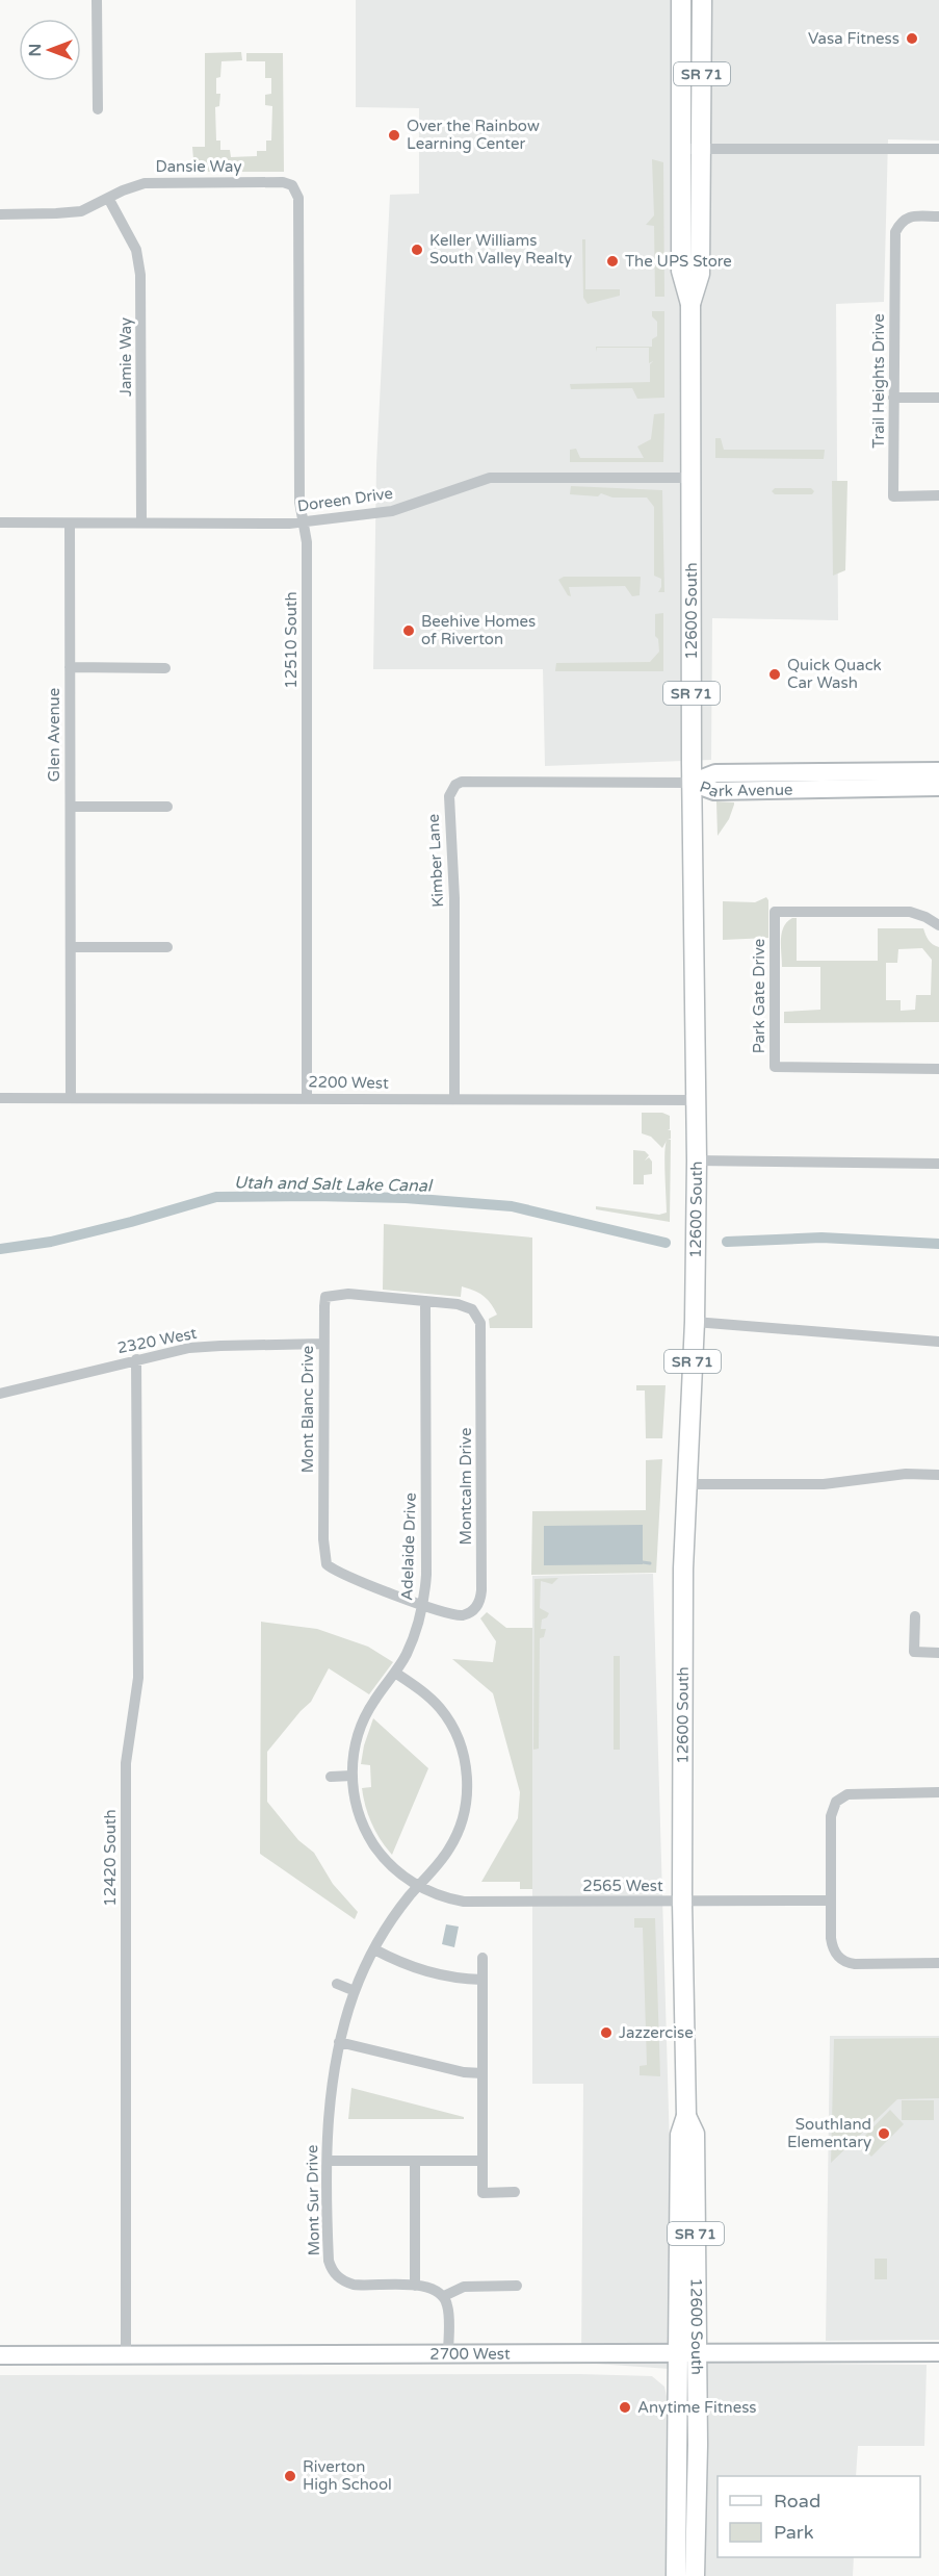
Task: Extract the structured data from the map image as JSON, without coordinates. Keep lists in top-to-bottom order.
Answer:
{
  "streets": {
    "main road": [
      "SR 71",
      "12600 South",
      "Park Avenue",
      "2700 West"
    ],
    "street": [
      "Dansie Way",
      "Jamie Way",
      "Trail Heights Drive",
      "Doreen Drive",
      "12510 South",
      "Glen Avenue",
      "Kimber Lane",
      "Park Gate Drive",
      "2200 West",
      "2320 West",
      "Mont Blanc Drive",
      "Montcalm Drive",
      "Adelaide Drive",
      "12420 South",
      "2565 West",
      "Mont Sur Drive"
    ]
  },
  "crossings": [
    ["Dansie Way", "Jamie Way"],
    ["Dansie Way", "12510 South"],
    ["Jamie Way", "Doreen Drive"],
    ["Doreen Drive", "12600 South"],
    ["Doreen Drive", "12510 South"],
    ["Doreen Drive", "Glen Avenue"],
    ["12600 South", "Park Avenue"],
    ["12600 South", "Kimber Lane"],
    ["12600 South", "2200 West"],
    ["12600 South", "2565 West"],
    ["12600 South", "2700 West"],
    ["12510 South", "2200 West"],
    ["Glen Avenue", "2200 West"],
    ["Park Avenue", "Kimber Lane"],
    ["Kimber Lane", "2200 West"],
    ["2320 West", "Mont Blanc Drive"],
    ["2320 West", "12420 South"],
    ["Mont Blanc Drive", "Montcalm Drive"],
    ["Mont Blanc Drive", "Adelaide Drive"],
    ["Montcalm Drive", "Adelaide Drive"],
    ["Adelaide Drive", "2565 West"],
    ["Adelaide Drive", "Mont Sur Drive"],
    ["12420 South", "2700 West"],
    ["2565 West", "Mont Sur Drive"]
  ],
  "water": ["Utah and Salt Lake Canal"],
  "places": [
    "Vasa Fitness",
    "Over the Rainbow Learning Center",
    "Keller Williams South Valley Realty",
    "The UPS Store",
    "Beehive Homes of Riverton",
    "Quick Quack Car Wash",
    "Jazzercise",
    "Southland Elementary",
    "Anytime Fitness",
    "Riverton High School"
  ],
  "legend": ["Road", "Park"],
  "north": "left"
}
